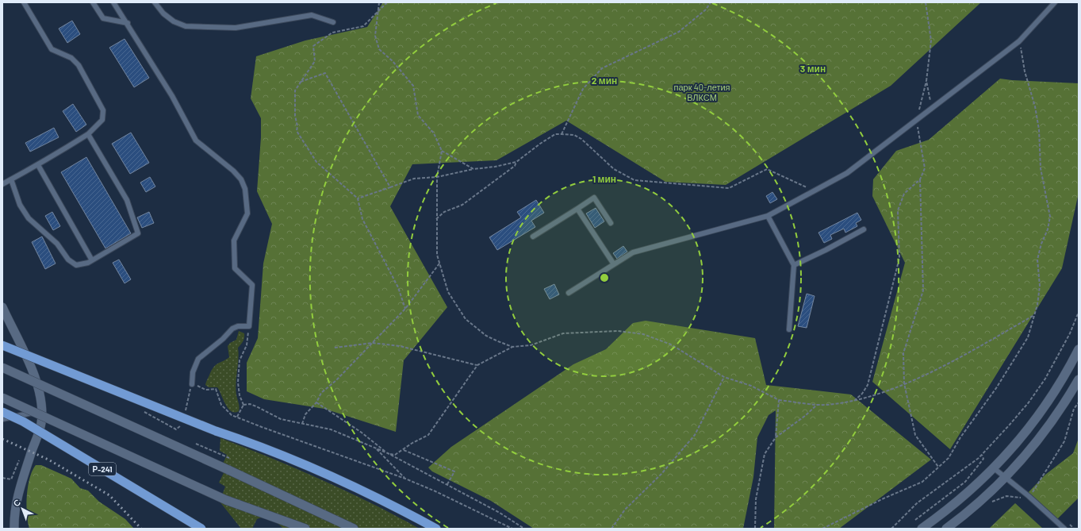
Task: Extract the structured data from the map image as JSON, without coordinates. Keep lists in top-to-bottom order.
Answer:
{
  "streets": {
    "highway": ["Р-241"]
  },
  "parks": ["парк 40-летия ВЛКСМ"],
  "north": "top left",
  "rings": ["3 мин", "2 мин", "1 мин"]
}
